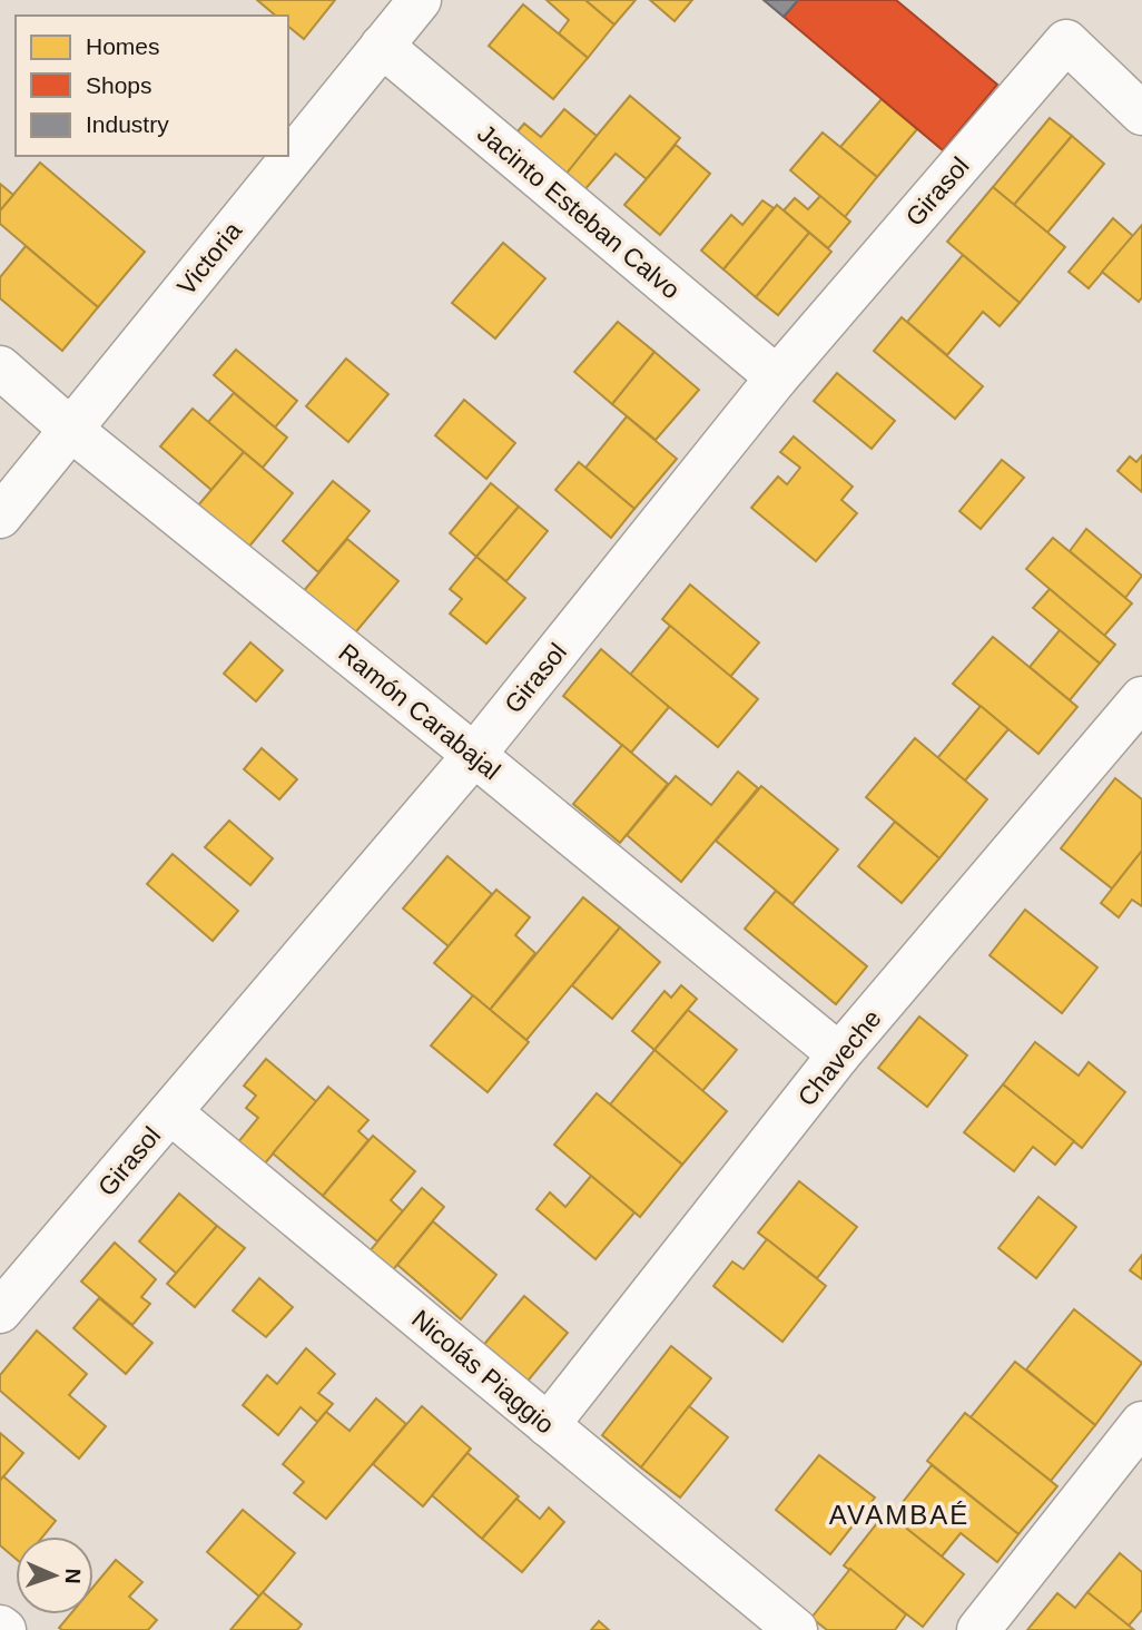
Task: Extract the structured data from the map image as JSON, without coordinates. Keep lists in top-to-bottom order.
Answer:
{
  "streets": {
    "street": [
      "Girasol",
      "Jacinto Esteban Calvo",
      "Victoria",
      "Ramón Carabajal",
      "Chaveche",
      "Nicolás Piaggio"
    ]
  },
  "crossings": [
    ["Girasol", "Jacinto Esteban Calvo"],
    ["Girasol", "Ramón Carabajal"],
    ["Girasol", "Nicolás Piaggio"],
    ["Jacinto Esteban Calvo", "Victoria"],
    ["Victoria", "Ramón Carabajal"],
    ["Ramón Carabajal", "Chaveche"],
    ["Chaveche", "Nicolás Piaggio"]
  ],
  "districts": ["AVAMBAÉ"],
  "legend": ["Homes", "Shops", "Industry"],
  "north": "right"
}
